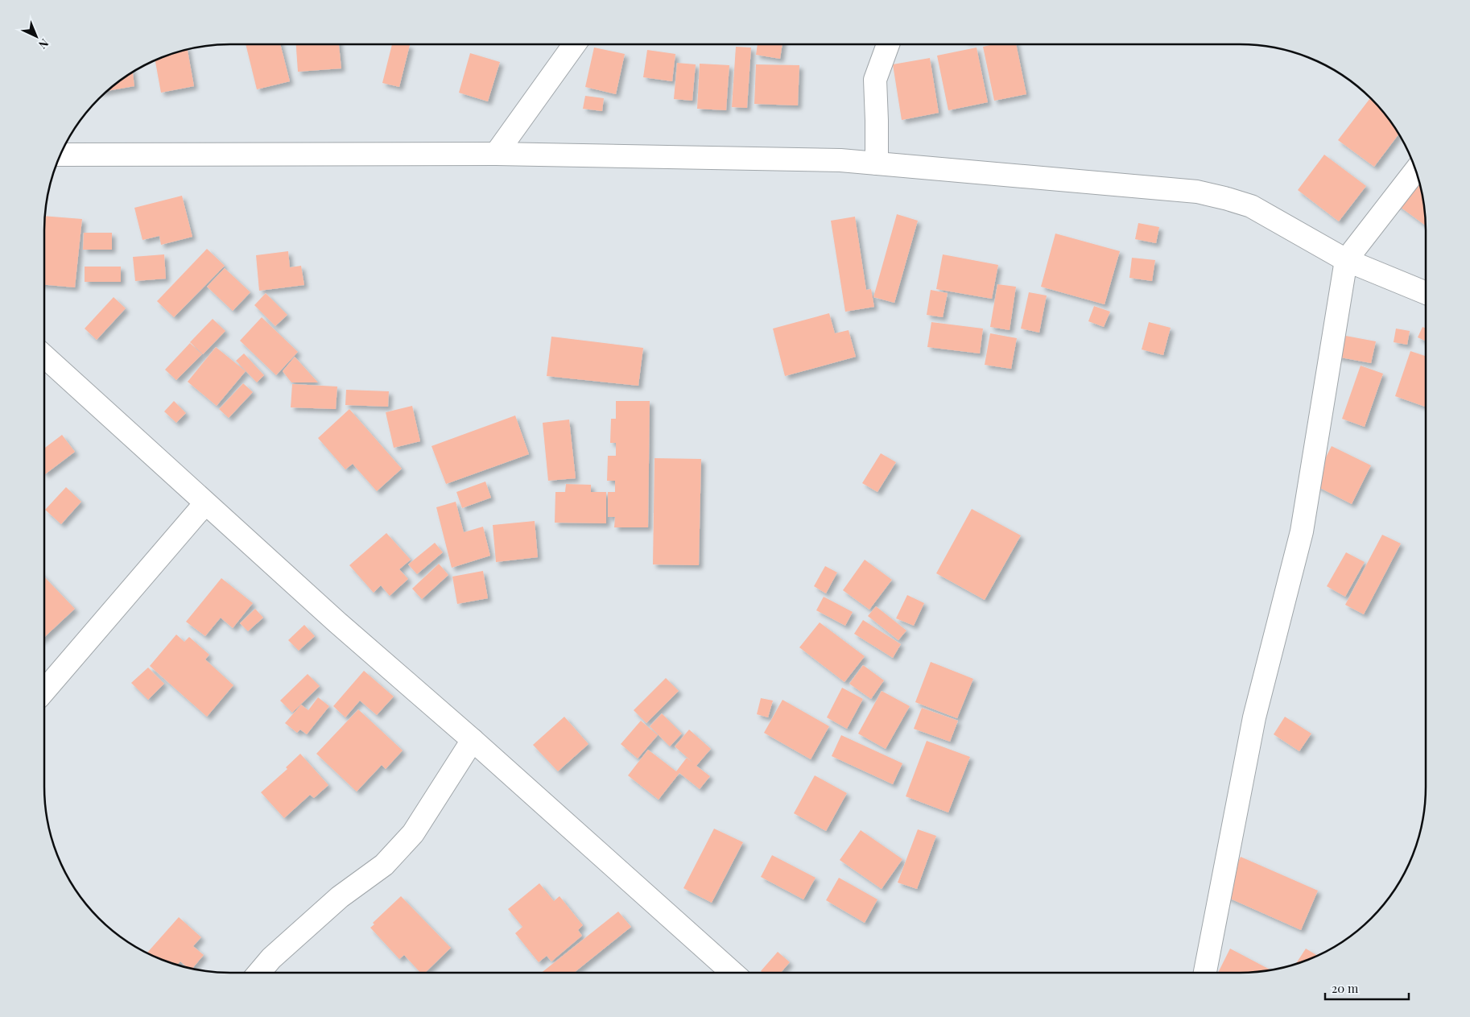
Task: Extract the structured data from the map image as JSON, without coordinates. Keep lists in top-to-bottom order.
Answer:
{
  "scale_bar": "20 m",
  "north": "bottom right"
}
